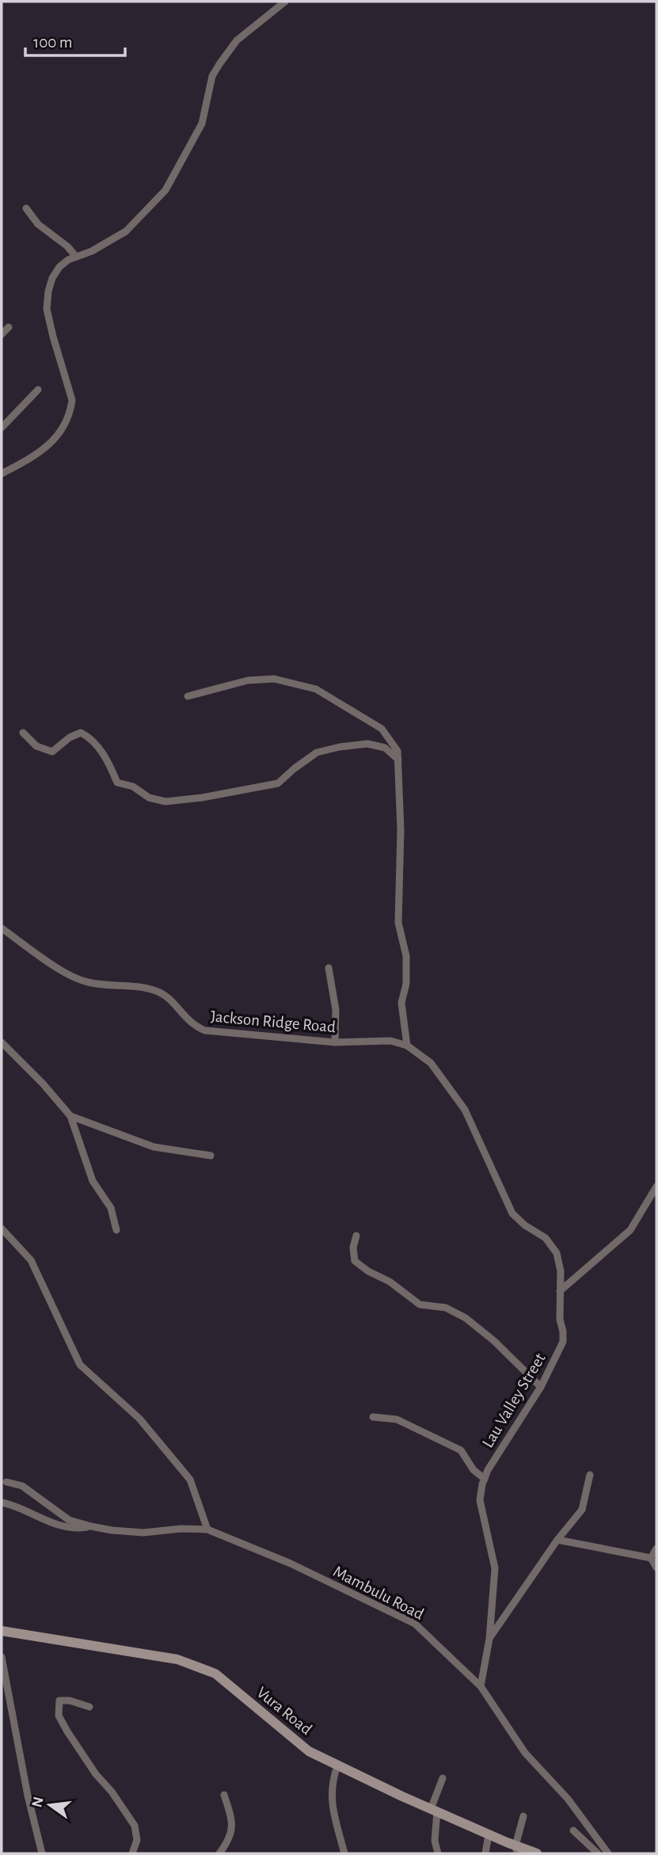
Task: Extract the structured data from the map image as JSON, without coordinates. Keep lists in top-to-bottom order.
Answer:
{
  "streets": {
    "street": [
      "Jackson Ridge Road",
      "Lau Valley Street",
      "Mambulu Road",
      "Vura Road"
    ]
  },
  "crossings": [
    ["Jackson Ridge Road", "Lau Valley Street"],
    ["Lau Valley Street", "Mambulu Road"]
  ],
  "scale_bar": "100 m",
  "north": "left"
}
